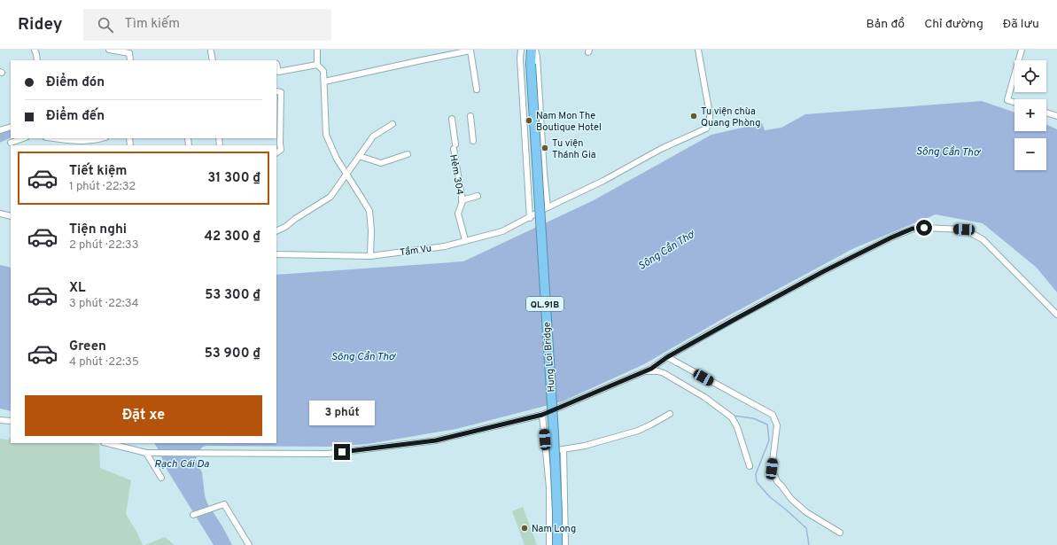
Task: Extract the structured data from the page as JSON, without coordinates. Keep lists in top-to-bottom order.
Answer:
{
  "streets": {
    "highway": ["QL.91B", "Hung Loi Bridge"],
    "street": ["Hẻm 304", "Tầm Vu"]
  },
  "crossings": [
    ["Hẻm 304", "Tầm Vu"]
  ],
  "water": ["Sông Cần Thơ", "Rạch Cái Da"],
  "places": [
    "Tu viện chùa Quang Phòng",
    "Nam Mon The Boutique Hotel",
    "Tu viện Thánh Gia",
    "Nam Long"
  ],
  "page": {
    "header": "Ridey",
    "search": "Tìm kiếm",
    "nav": ["Bản đồ", "Chỉ đường", "Đã lưu"],
    "map_buttons": ["+", "−"],
    "banner": ["Điểm đón", "Điểm đến"],
    "list": [
      {
        "name": "Tiết kiệm",
        "note": "1 phút · 22:32",
        "value": "31 300 ₫"
      },
      {
        "name": "Tiện nghi",
        "note": "2 phút · 22:33",
        "value": "42 300 ₫"
      },
      {
        "name": "XL",
        "note": "3 phút · 22:34",
        "value": "53 300 ₫"
      },
      {
        "name": "Green",
        "note": "4 phút · 22:35",
        "value": "53 900 ₫"
      }
    ],
    "buttons": "Đặt xe",
    "bubble": "3 phút"
  }
}
